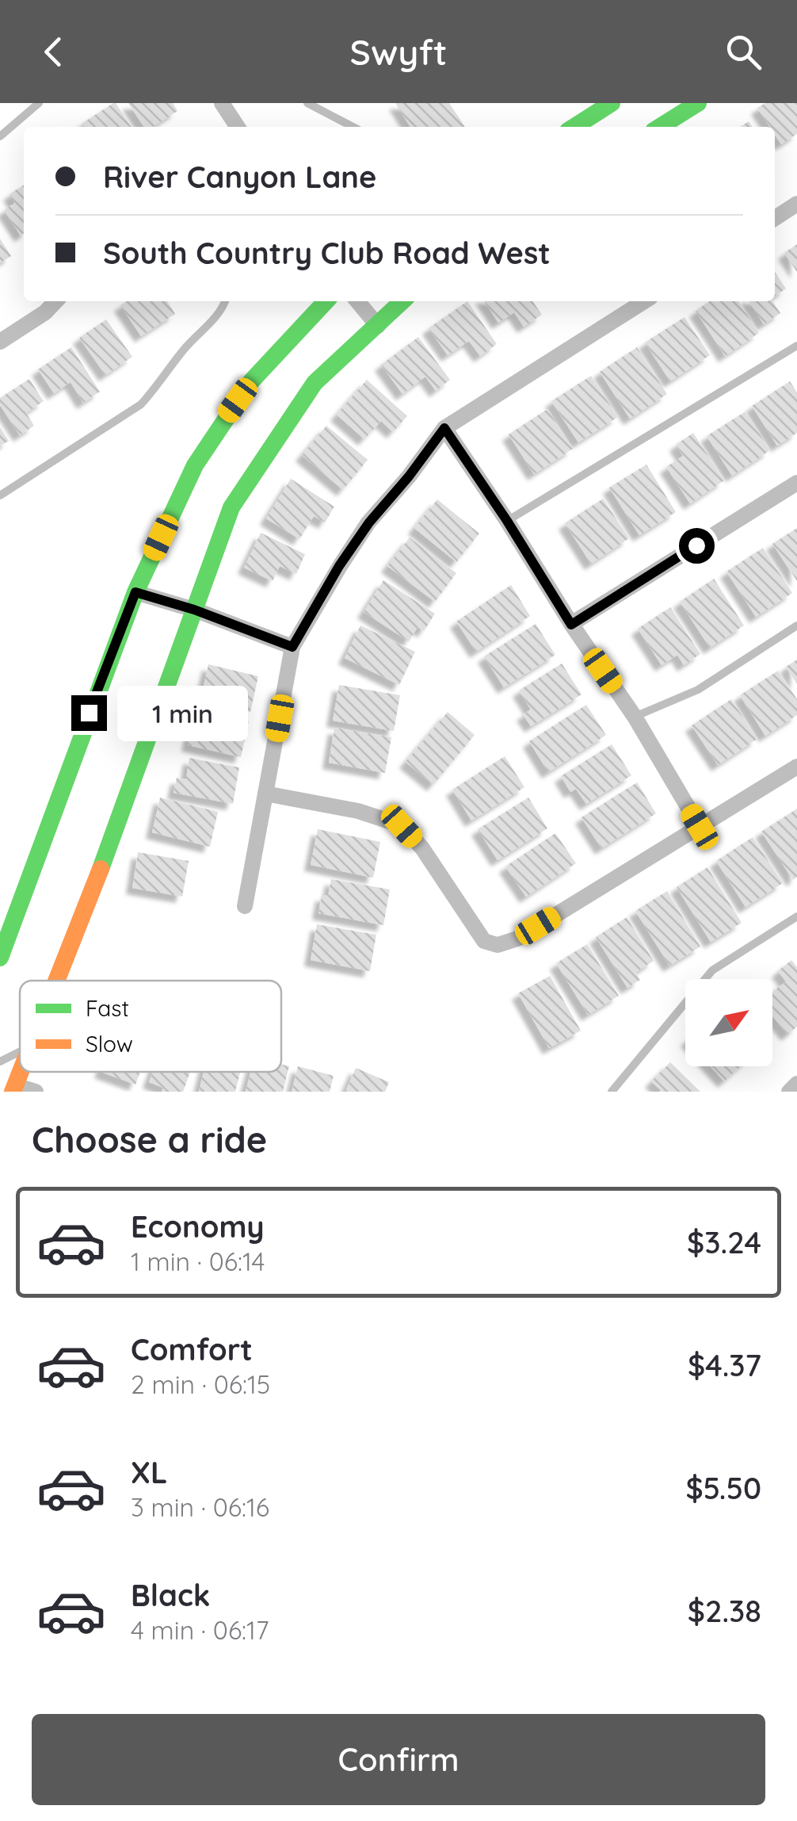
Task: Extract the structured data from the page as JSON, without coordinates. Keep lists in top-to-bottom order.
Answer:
{
  "legend": ["Fast", "Slow"],
  "north": "top right",
  "page": {
    "header": "Swyft",
    "banner": ["River Canyon Lane", "South Country Club Road West"],
    "bubble": "1 min",
    "heading": "Choose a ride",
    "list": [
      {
        "name": "Economy",
        "note": "1 min · 06:14",
        "value": "$3.24"
      },
      {
        "name": "Comfort",
        "note": "2 min · 06:15",
        "value": "$4.37"
      },
      {
        "name": "XL",
        "note": "3 min · 06:16",
        "value": "$5.50"
      },
      {
        "name": "Black",
        "note": "4 min · 06:17",
        "value": "$2.38"
      }
    ],
    "buttons": "Confirm"
  }
}
